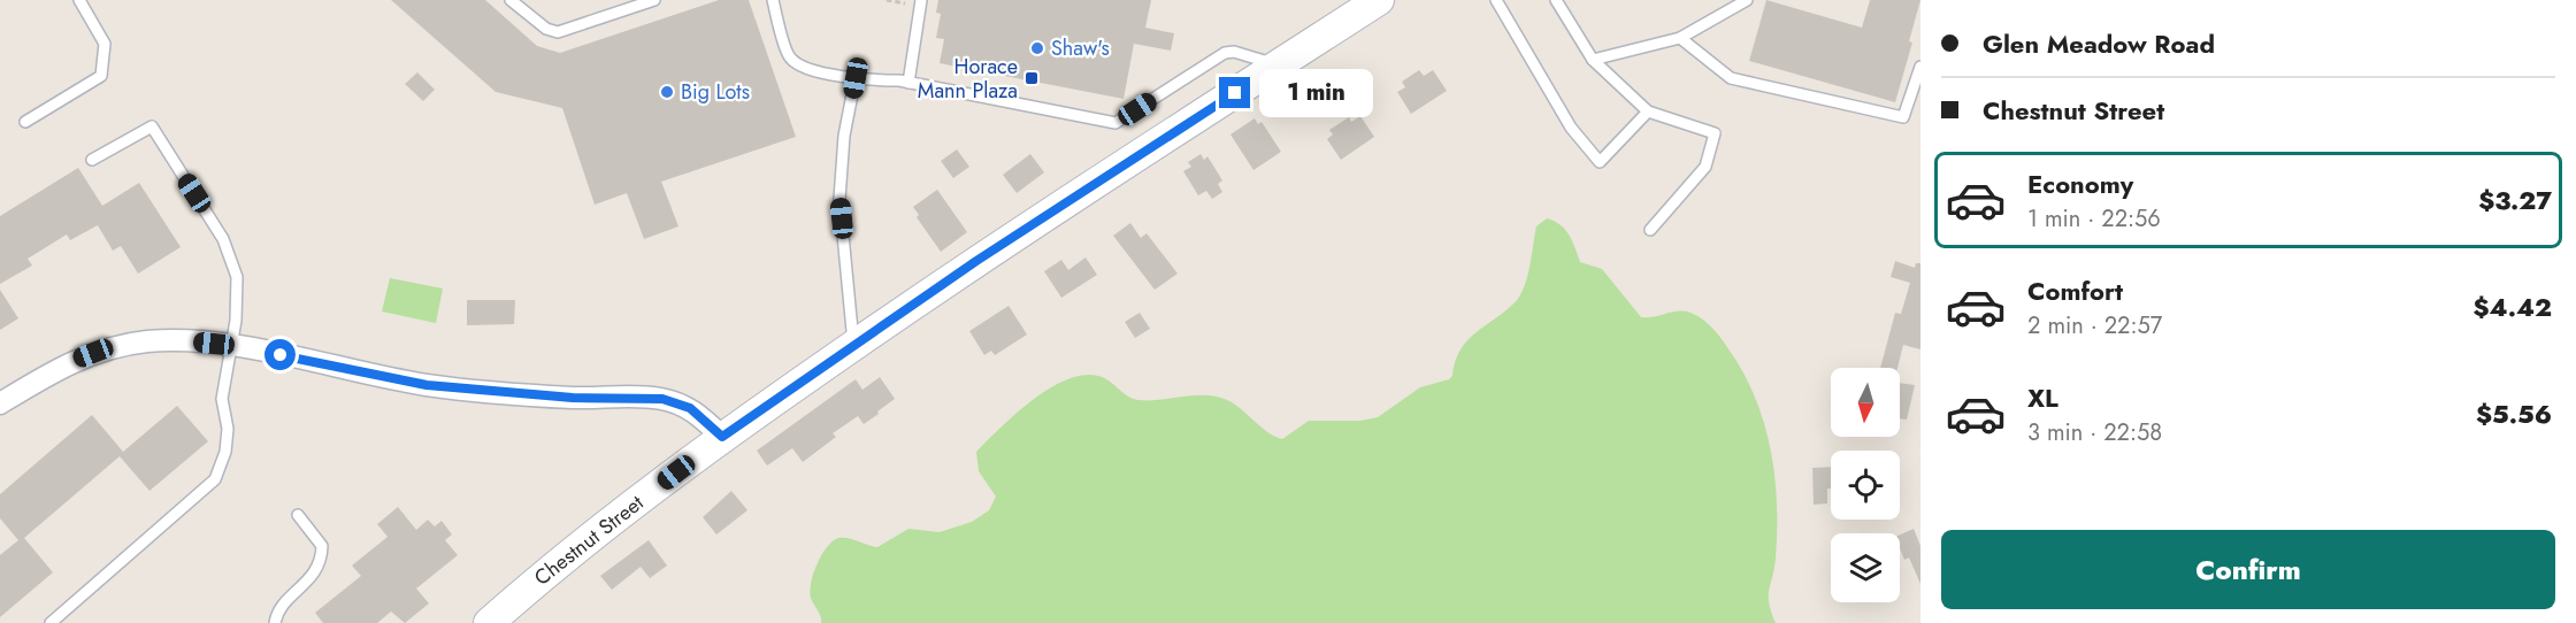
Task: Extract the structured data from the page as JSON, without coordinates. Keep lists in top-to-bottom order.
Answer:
{
  "streets": {
    "main road": ["Chestnut Street"]
  },
  "places": {
    "other": ["Shaw's", "Big Lots"],
    "transit": ["Horace Mann Plaza"]
  },
  "north": "bottom",
  "page": {
    "banner": ["Glen Meadow Road", "Chestnut Street"],
    "bubble": "1 min",
    "list": [
      {
        "name": "Economy",
        "note": "1 min · 22:56",
        "value": "$3.27"
      },
      {
        "name": "Comfort",
        "note": "2 min · 22:57",
        "value": "$4.42"
      },
      {
        "name": "XL",
        "note": "3 min · 22:58",
        "value": "$5.56"
      }
    ],
    "buttons": "Confirm"
  }
}
